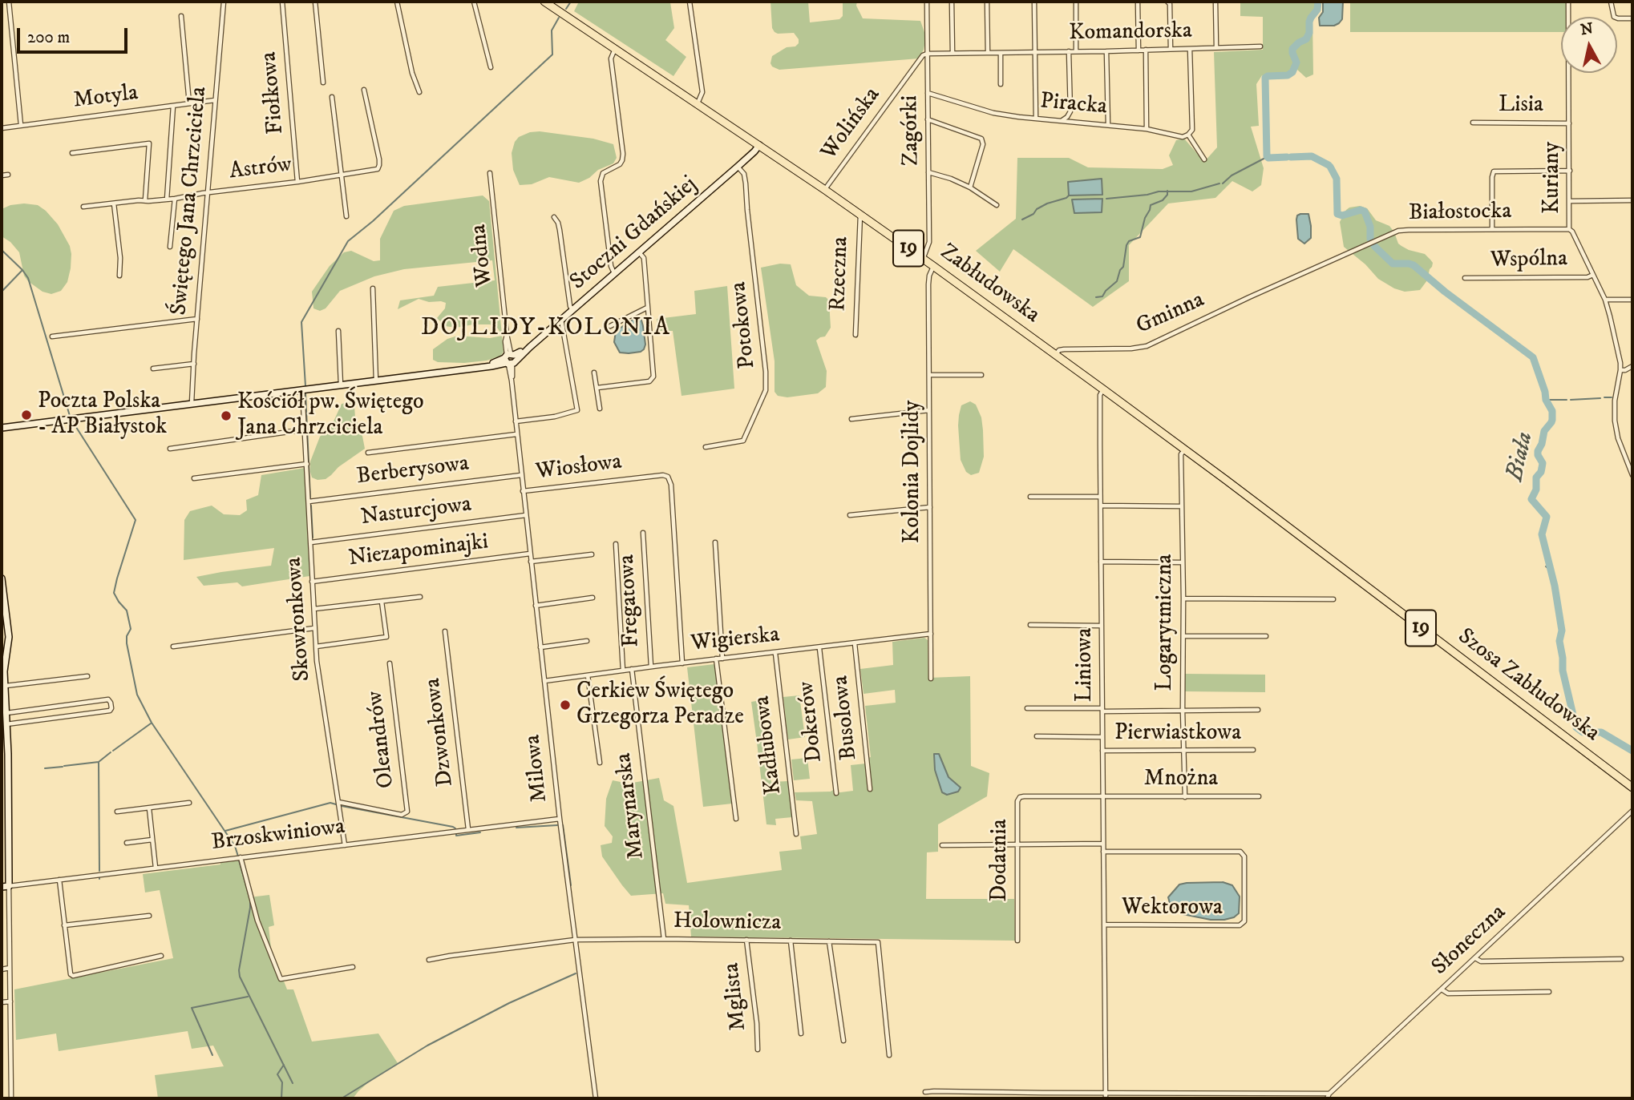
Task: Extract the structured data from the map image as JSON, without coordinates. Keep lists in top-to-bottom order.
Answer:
{
  "streets": {
    "highway": ["19", "Zabłudowska", "Szosa Zabłudowska"],
    "street": [
      "Komandorska",
      "Fiołkowa",
      "Motyla",
      "Piracka",
      "Lisia",
      "Wolińska",
      "Zagórki",
      "Astrów",
      "Kuriany",
      "Świętego Jana Chrzciciela",
      "Białostocka",
      "Stoczni Gdańskiej",
      "Wodna",
      "Wspólna",
      "Rzeczna",
      "Gminna",
      "Potokowa",
      "Wiosłowa",
      "Berberysowa",
      "Kolonia Dojlidy",
      "Nasturcjowa",
      "Niezapominajki",
      "Fregatowa",
      "Skowronkowa",
      "Logarytmiczna",
      "Wigierska",
      "Liniowa",
      "Busolowa",
      "Dokerów",
      "Dzwonkowa",
      "Pierwiastkowa",
      "Oleandrów",
      "Kadłubowa",
      "Milowa",
      "Mnożna",
      "Marynarska",
      "Brzoskwiniowa",
      "Dodatnia",
      "Wektorowa",
      "Holownicza",
      "Słoneczna",
      "Mglista"
    ]
  },
  "crossings": [
    ["Komandorska", "Wolińska"],
    ["Komandorska", "Zagórki"],
    ["Fiołkowa", "Astrów"],
    ["Motyla", "Świętego Jana Chrzciciela"],
    ["Piracka", "Zagórki"],
    ["Lisia", "Kuriany"],
    ["Wolińska", "Zagórki"],
    ["Wolińska", "Zabłudowska"],
    ["Zagórki", "Zabłudowska"],
    ["Astrów", "Świętego Jana Chrzciciela"],
    ["Kuriany", "Białostocka"],
    ["Kuriany", "Wspólna"],
    ["Świętego Jana Chrzciciela", "Stoczni Gdańskiej"],
    ["Białostocka", "Gminna"],
    ["Stoczni Gdańskiej", "Wodna"],
    ["Stoczni Gdańskiej", "Zabłudowska"],
    ["Stoczni Gdańskiej", "Potokowa"],
    ["Stoczni Gdańskiej", "Skowronkowa"],
    ["Stoczni Gdańskiej", "Milowa"],
    ["Wodna", "Milowa"],
    ["Rzeczna", "Zabłudowska"],
    ["Zabłudowska", "Gminna"],
    ["Zabłudowska", "Kolonia Dojlidy"],
    ["Zabłudowska", "Logarytmiczna"],
    ["Zabłudowska", "Liniowa"],
    ["Zabłudowska", "Szosa Zabłudowska"],
    ["Wiosłowa", "Wigierska"],
    ["Wiosłowa", "Milowa"],
    ["Berberysowa", "Skowronkowa"],
    ["Berberysowa", "Milowa"],
    ["Kolonia Dojlidy", "Wigierska"],
    ["Nasturcjowa", "Skowronkowa"],
    ["Nasturcjowa", "Milowa"],
    ["Niezapominajki", "Skowronkowa"],
    ["Niezapominajki", "Milowa"],
    ["Fregatowa", "Wigierska"],
    ["Skowronkowa", "Oleandrów"],
    ["Skowronkowa", "Brzoskwiniowa"],
    ["Logarytmiczna", "Pierwiastkowa"],
    ["Logarytmiczna", "Mnożna"],
    ["Wigierska", "Busolowa"],
    ["Wigierska", "Dokerów"],
    ["Wigierska", "Kadłubowa"],
    ["Wigierska", "Milowa"],
    ["Wigierska", "Marynarska"],
    ["Liniowa", "Pierwiastkowa"],
    ["Liniowa", "Mnożna"],
    ["Liniowa", "Dodatnia"],
    ["Liniowa", "Wektorowa"],
    ["Dzwonkowa", "Brzoskwiniowa"],
    ["Milowa", "Brzoskwiniowa"],
    ["Milowa", "Holownicza"],
    ["Mnożna", "Dodatnia"],
    ["Marynarska", "Holownicza"],
    ["Holownicza", "Mglista"]
  ],
  "districts": ["DOJLIDY-KOLONIA"],
  "water": ["Biała"],
  "places": ["Poczta Polska - AP Białystok", "Kościół pw. Świętego Jana Chrzciciela", "Cerkiew Świętego Grzegorza Peradze"],
  "scale_bar": "200 m",
  "north": "top"
}
